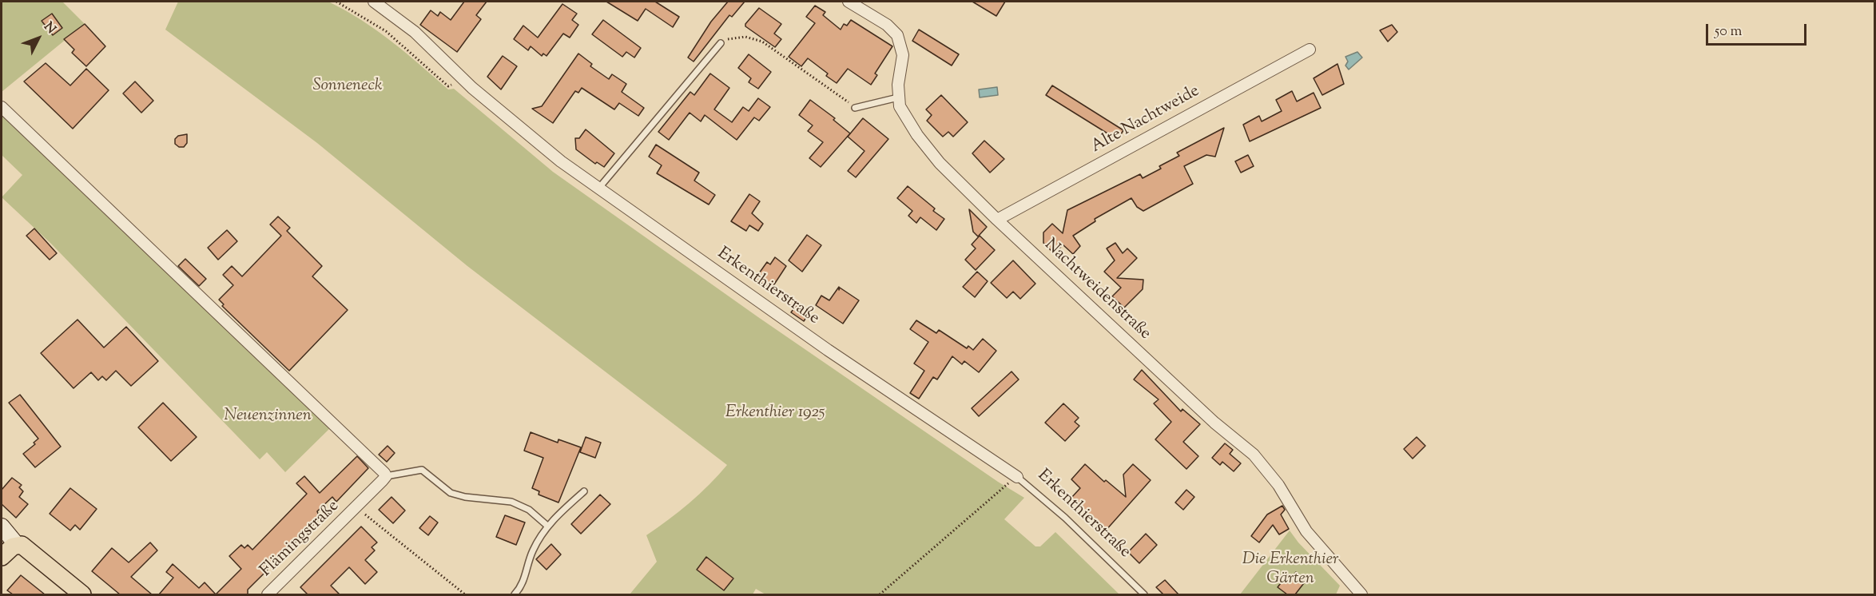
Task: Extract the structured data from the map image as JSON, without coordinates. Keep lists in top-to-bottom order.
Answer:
{
  "streets": {
    "street": [
      "Alte Nachtweide",
      "Erkenthierstraße",
      "Nachtweidenstraße",
      "Flämingstraße"
    ]
  },
  "crossings": [
    ["Alte Nachtweide", "Nachtweidenstraße"]
  ],
  "parks": [
    "Sonneneck",
    "Erkenthier 1925",
    "Neuenzinnen",
    "Die Erkenthier Gärten"
  ],
  "scale_bar": "50 m",
  "north": "top right"
}
